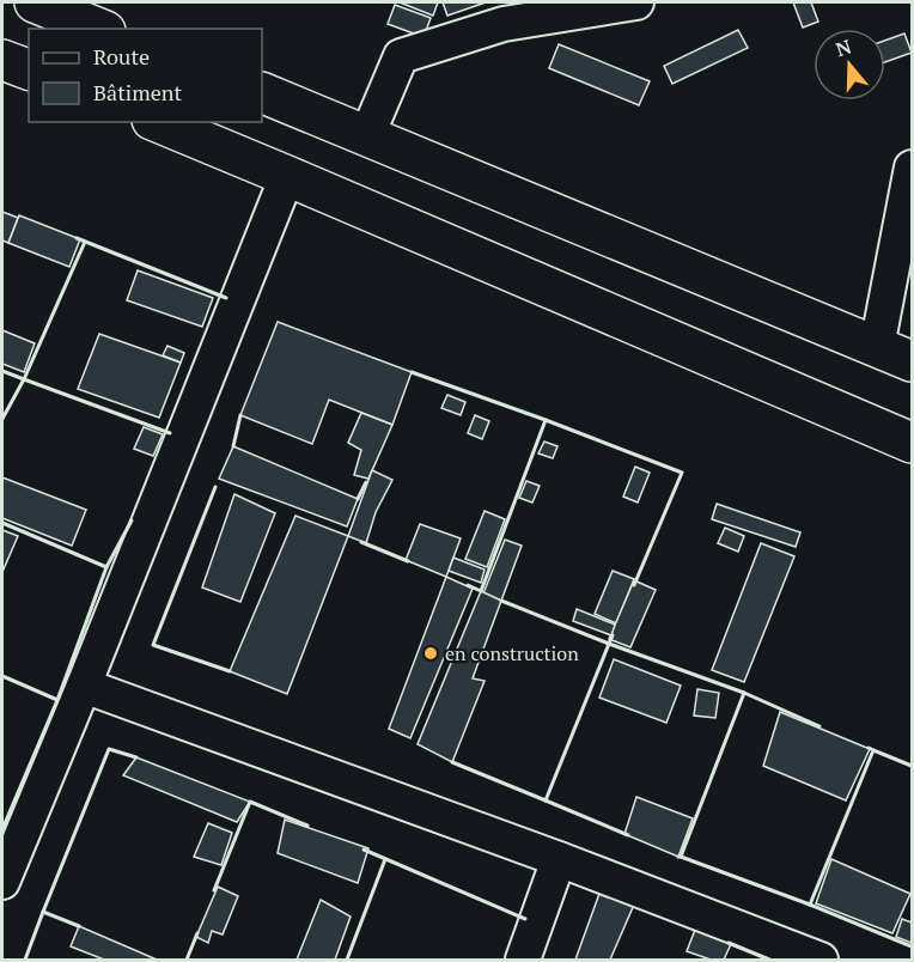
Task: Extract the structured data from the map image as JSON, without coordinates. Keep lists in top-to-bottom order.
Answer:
{
  "places": ["en construction"],
  "legend": ["Route", "Bâtiment"],
  "north": "top"
}
